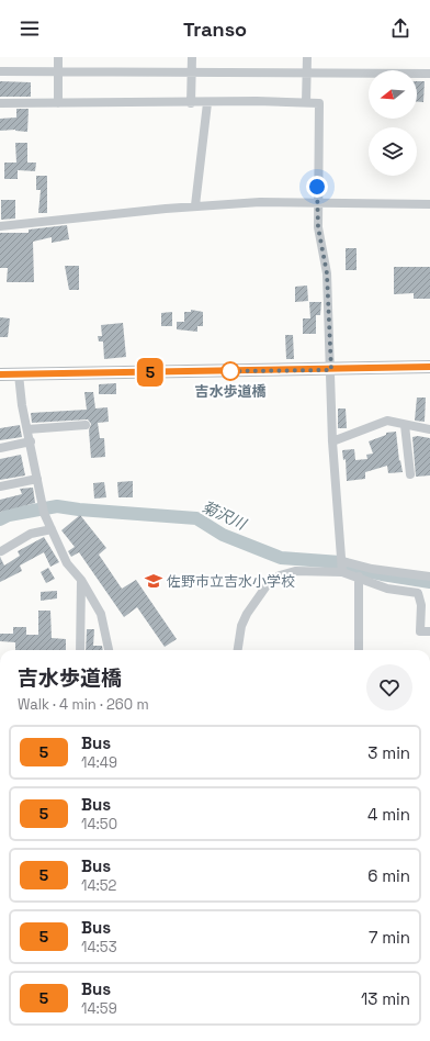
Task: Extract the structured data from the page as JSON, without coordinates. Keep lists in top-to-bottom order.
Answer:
{
  "water": ["菊沢川"],
  "places": {
    "other": ["吉水歩道橋"],
    "school or university": ["佐野市立吉水小学校"]
  },
  "lines": ["bus line 5"],
  "north": "left",
  "page": {
    "header": "Transo",
    "on_map": "5",
    "heading": ["吉水歩道橋", "Walk · 4 min · 260 m"],
    "list": [
      {
        "mark": "5",
        "name": "Bus",
        "note": "14:49",
        "value": "3 min"
      },
      {
        "mark": "5",
        "name": "Bus",
        "note": "14:50",
        "value": "4 min"
      },
      {
        "mark": "5",
        "name": "Bus",
        "note": "14:52",
        "value": "6 min"
      },
      {
        "mark": "5",
        "name": "Bus",
        "note": "14:53",
        "value": "7 min"
      },
      {
        "mark": "5",
        "name": "Bus",
        "note": "14:59",
        "value": "13 min"
      }
    ]
  }
}
